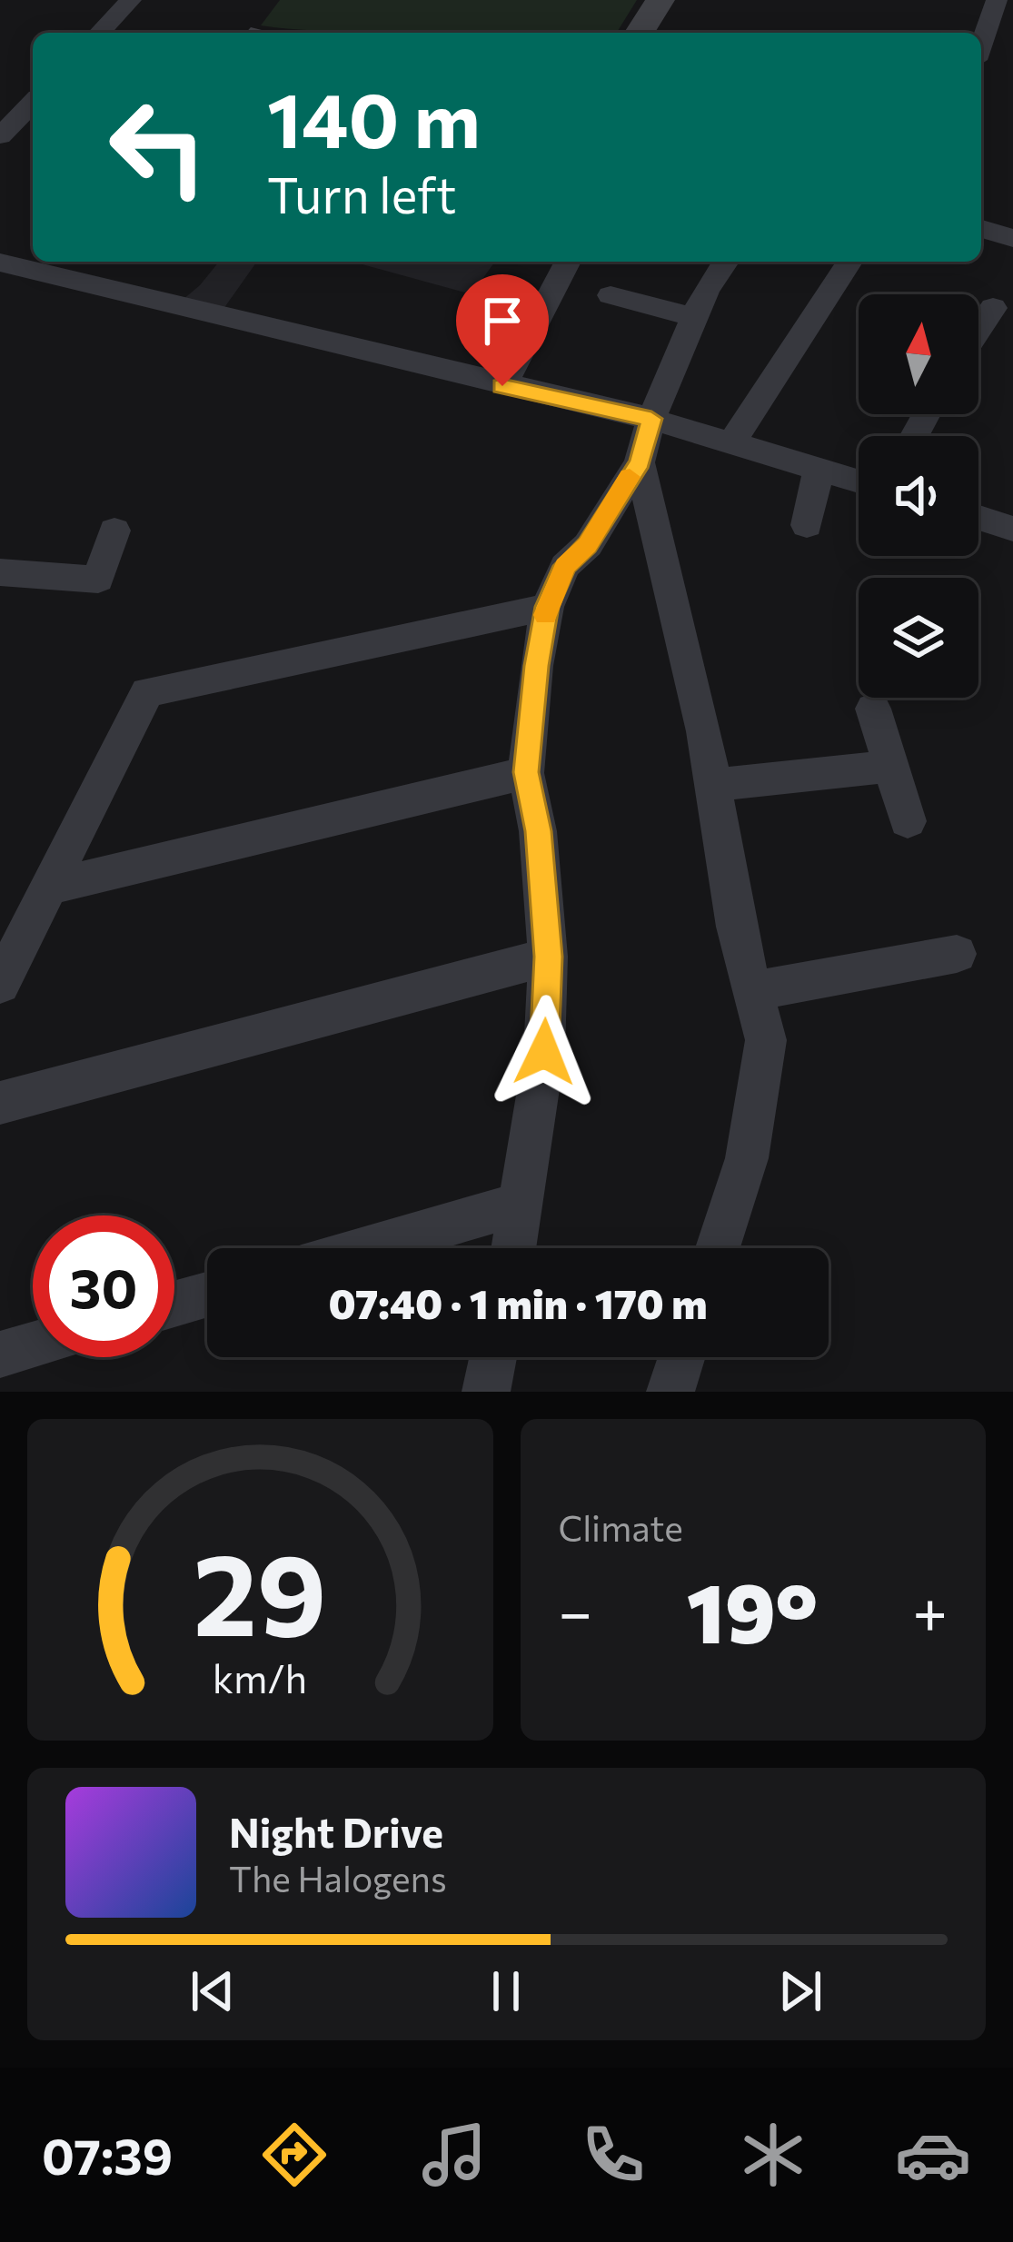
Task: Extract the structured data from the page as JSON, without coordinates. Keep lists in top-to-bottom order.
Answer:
{
  "north": "top",
  "page": {
    "turn": ["140 m", "Turn left"],
    "limit": "30",
    "trip": "07:40 · 1 min · 170 m",
    "tile": "Climate",
    "heat": ["−", "19°", "+"],
    "song": ["Night Drive", "The Halogens"],
    "tabs": "07:39",
    "gauge": ["29", "km/h"]
  }
}
